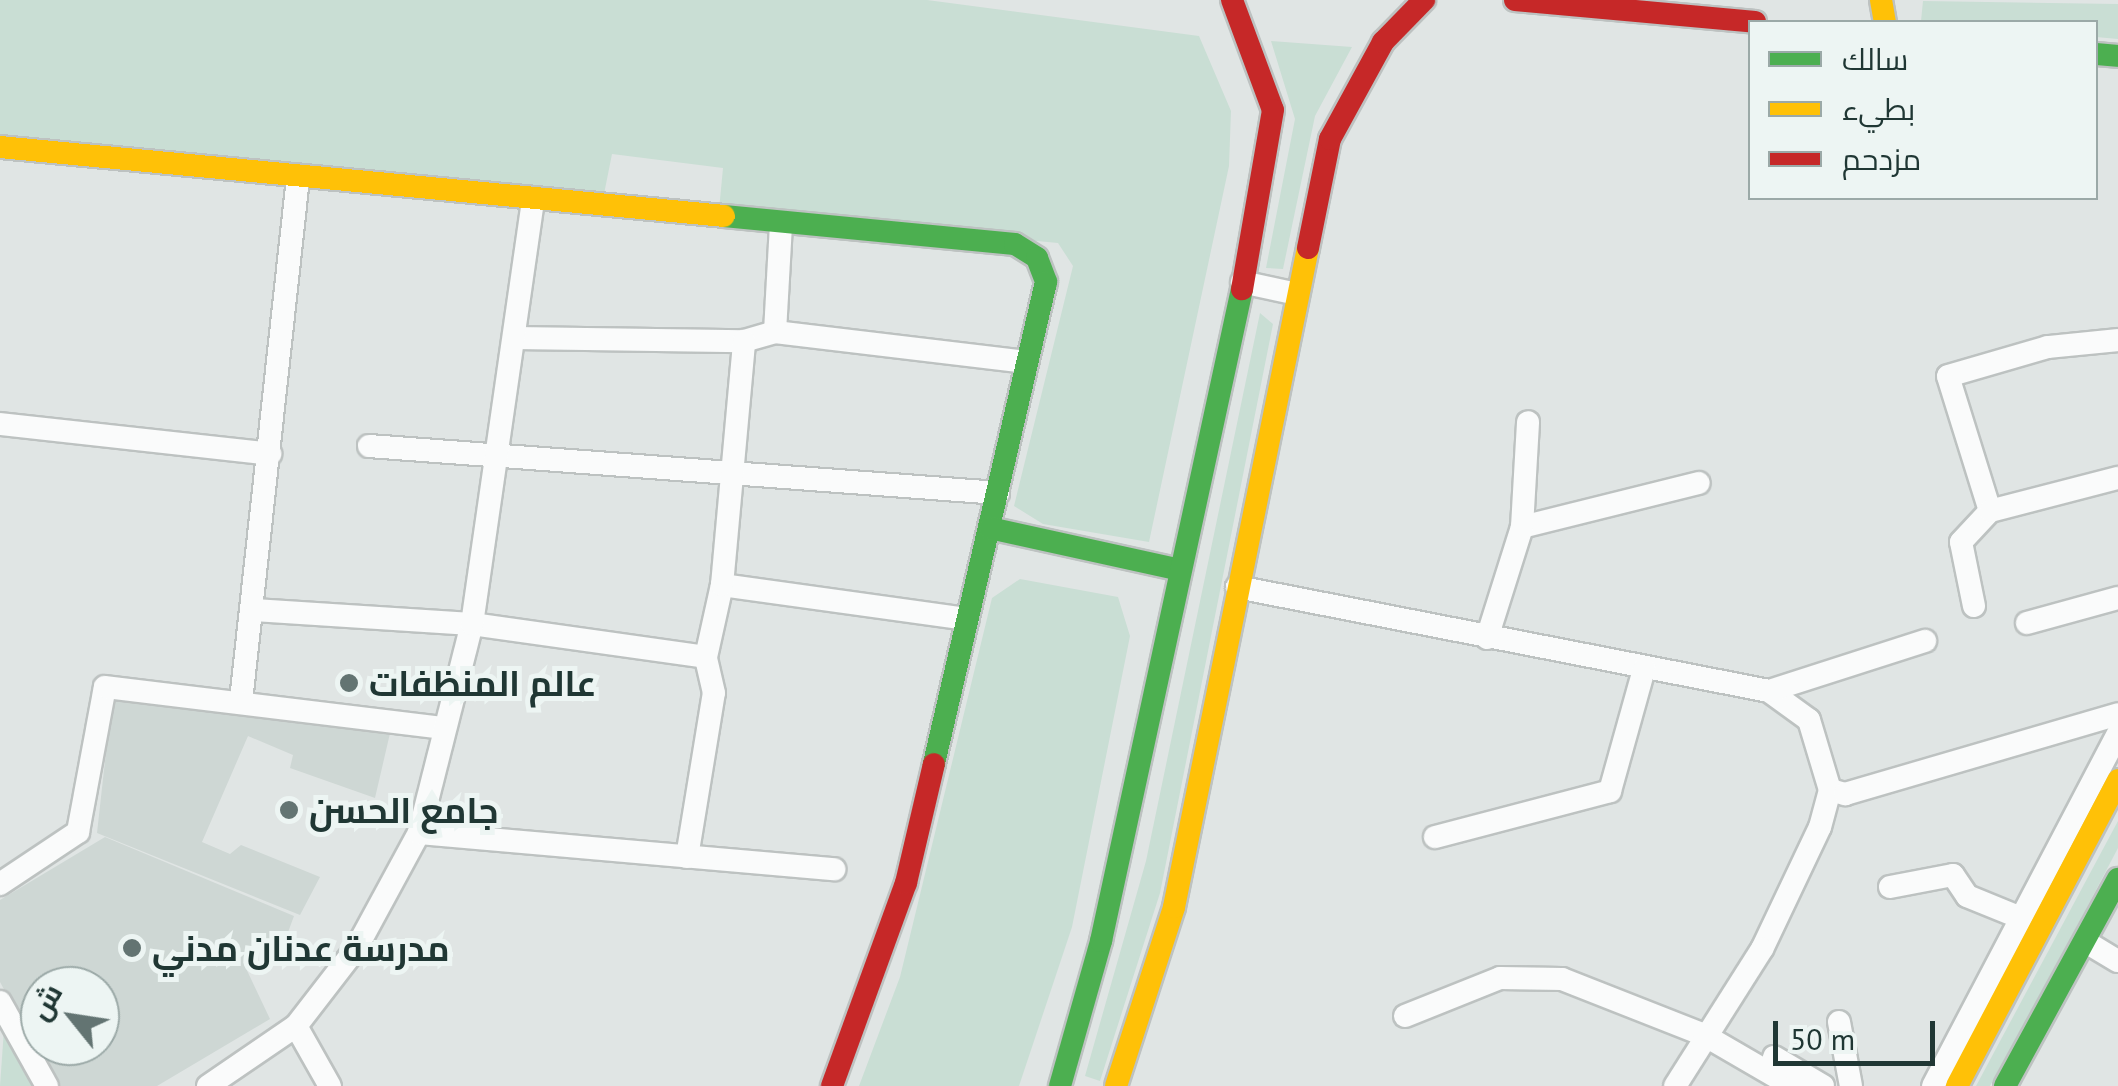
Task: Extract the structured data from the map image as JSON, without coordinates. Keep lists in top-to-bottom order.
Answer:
{
  "places": ["عالم المنظفات", "جامع الحسن", "مدرسة عدنان مدني"],
  "legend": ["سالك", "بطيء", "مزدحم"],
  "scale_bar": "50 m",
  "north": "top left"
}
